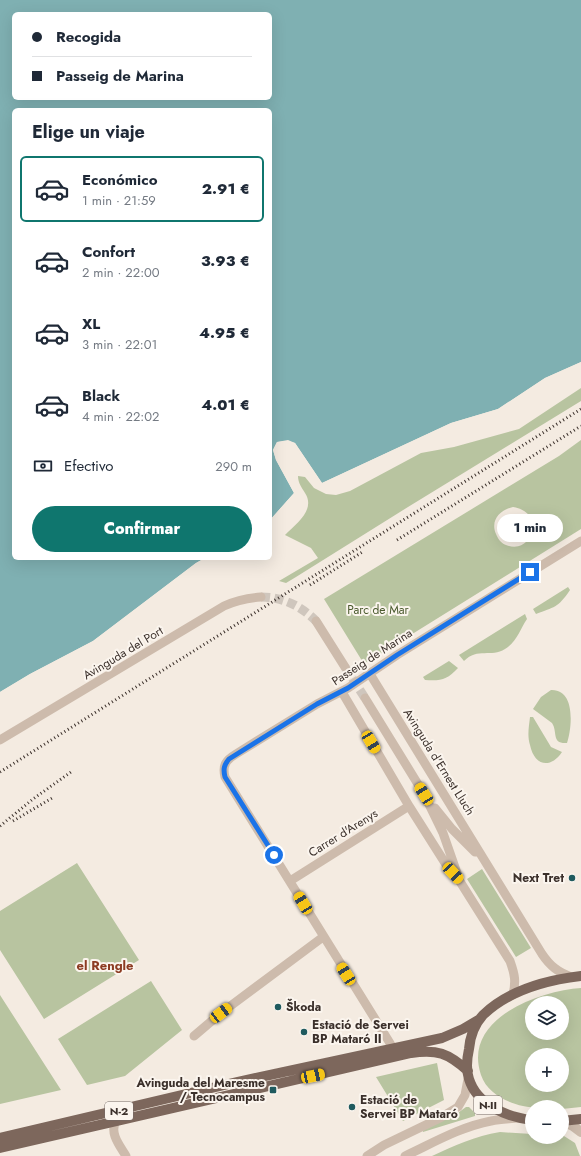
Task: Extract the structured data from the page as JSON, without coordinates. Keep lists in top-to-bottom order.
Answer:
{
  "streets": {
    "main road": ["N-II", "N-2"],
    "street": [
      "Avinguda del Port",
      "Passeig de Marina",
      "Avinguda d'Ernest Lluch",
      "Carrer d'Arenys"
    ]
  },
  "crossings": [
    ["Passeig de Marina", "Avinguda d'Ernest Lluch"],
    ["Passeig de Marina", "Carrer d'Arenys"],
    ["Avinguda d'Ernest Lluch", "Carrer d'Arenys"],
    ["N-II", "N-2"]
  ],
  "districts": ["el Rengle"],
  "parks": ["Parc de Mar"],
  "places": {
    "other": [
      "Next Tret",
      "Škoda",
      "Estació de Servei BP Mataró II",
      "Estació de Servei BP Mataró"
    ],
    "transit": ["Avinguda del Maresme / Tecnocampus"]
  },
  "page": {
    "banner": ["Recogida", "Passeig de Marina"],
    "heading": "Elige un viaje",
    "list": [
      {
        "name": "Económico",
        "note": "1 min · 21:59",
        "value": "2.91 €"
      },
      {
        "name": "Confort",
        "note": "2 min · 22:00",
        "value": "3.93 €"
      },
      {
        "name": "XL",
        "note": "3 min · 22:01",
        "value": "4.95 €"
      },
      {
        "name": "Black",
        "note": "4 min · 22:02",
        "value": "4.01 €"
      }
    ],
    "pay": ["Efectivo", "290 m"],
    "buttons": "Confirmar",
    "bubble": "1 min",
    "map_buttons": ["+", "−"]
  }
}
